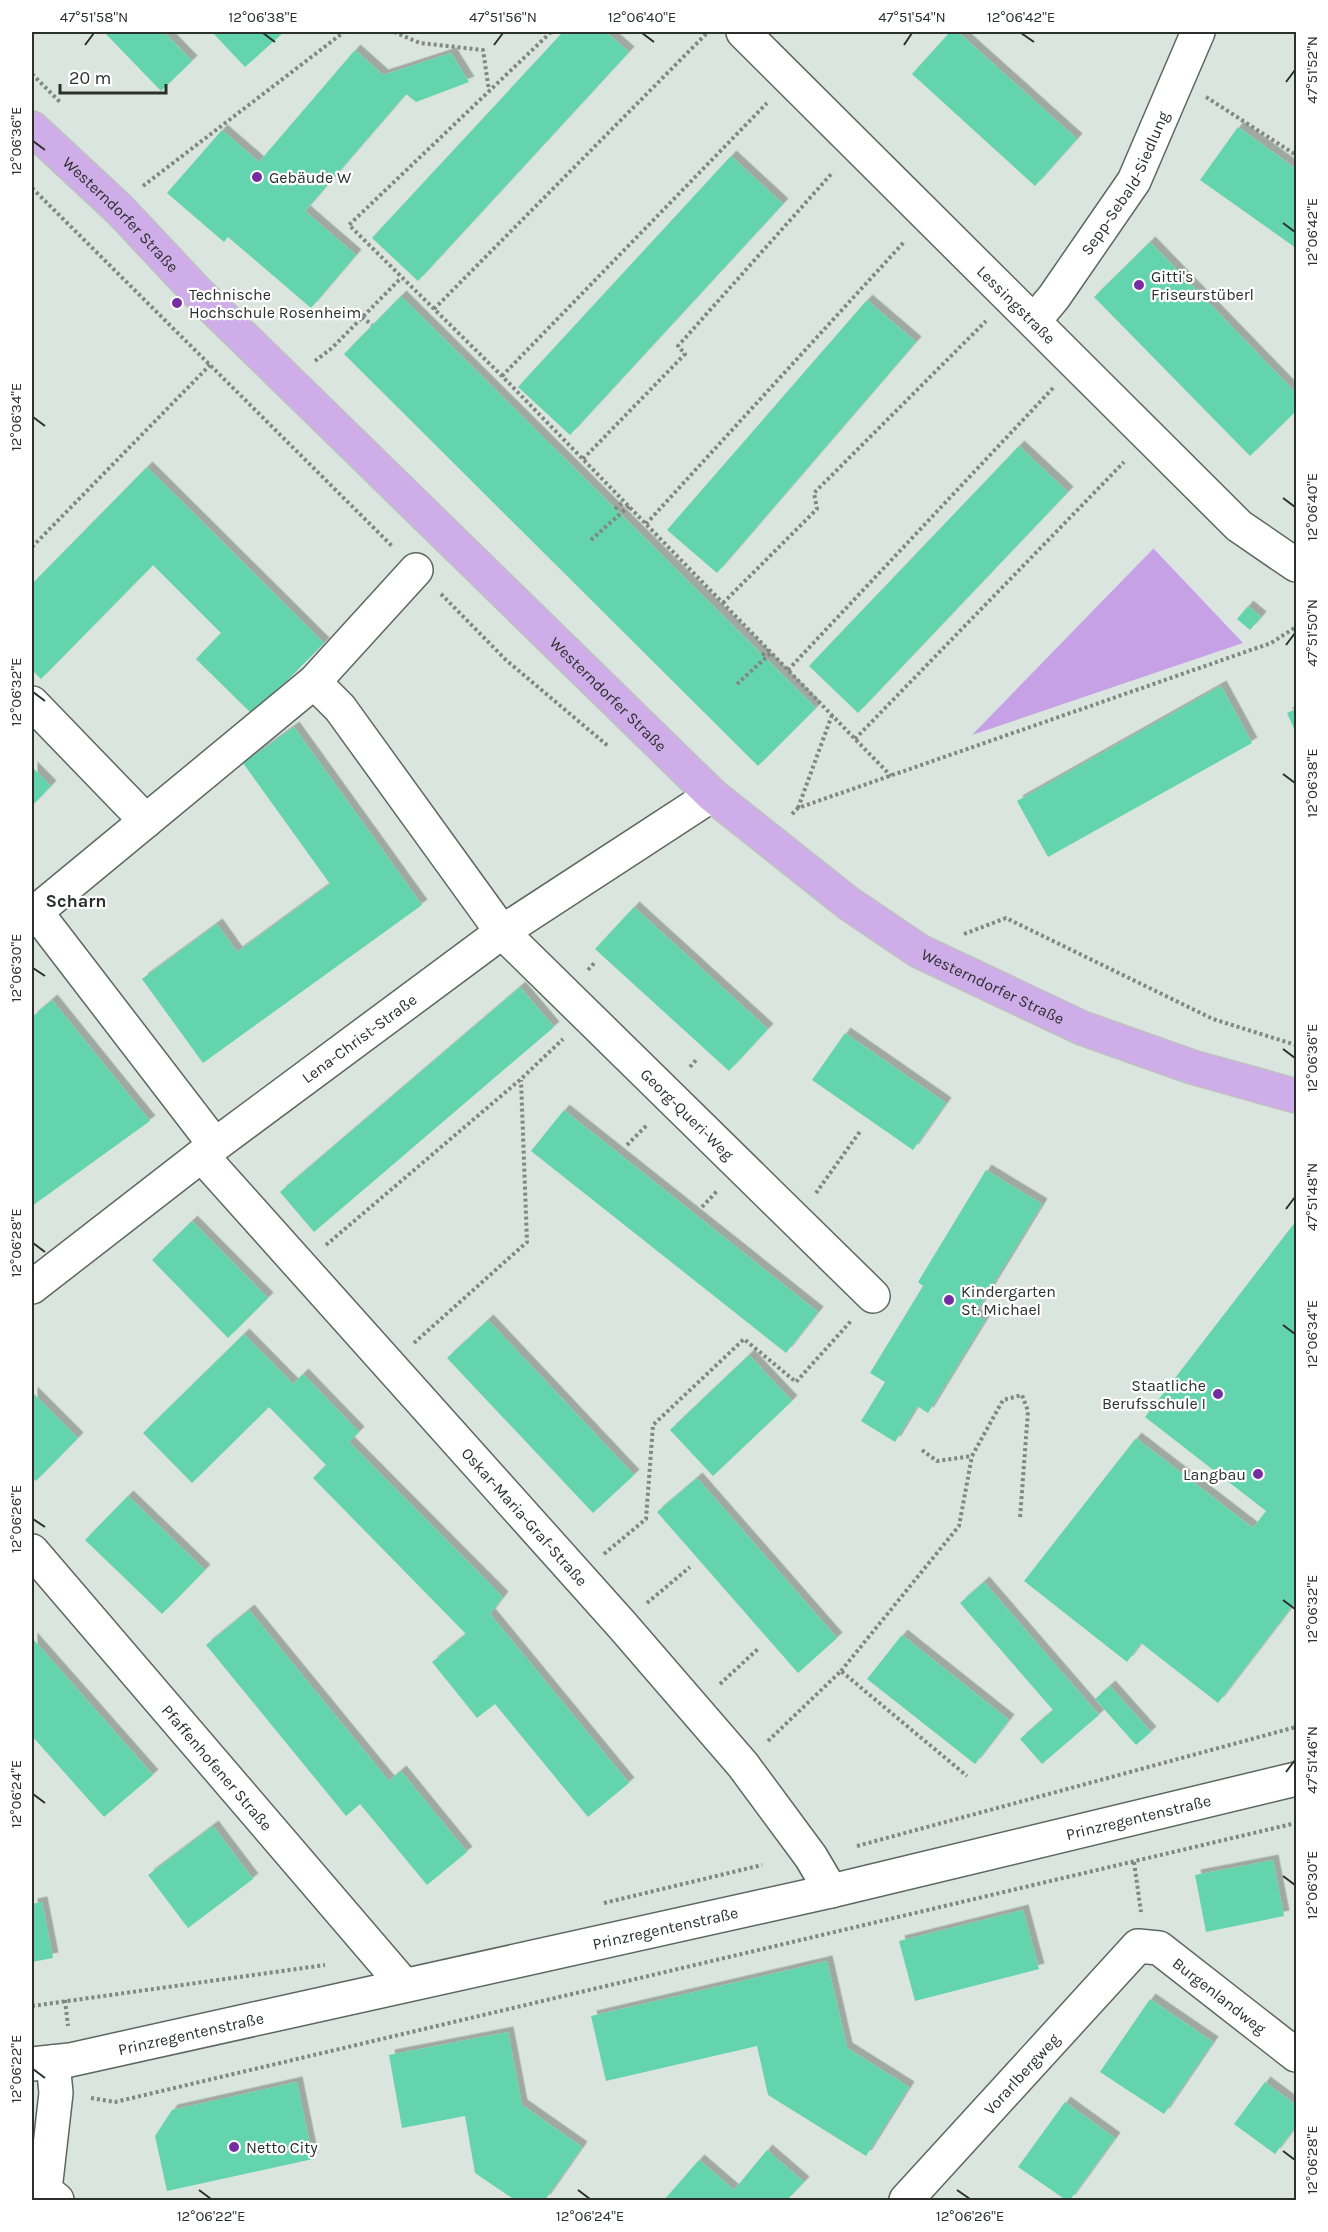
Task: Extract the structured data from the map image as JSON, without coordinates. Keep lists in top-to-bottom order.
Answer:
{
  "streets": {
    "main road": ["Westerndorfer Straße"],
    "street": [
      "Sepp-Sebald-Siedlung",
      "Lessingstraße",
      "Lena-Christ-Straße",
      "Georg-Queri-Weg",
      "Oskar-Maria-Graf-Straße",
      "Pfaffenhofener Straße",
      "Prinzregentenstraße",
      "Burgenlandweg",
      "Vorarlbergweg"
    ]
  },
  "crossings": [
    ["Sepp-Sebald-Siedlung", "Lessingstraße"],
    ["Westerndorfer Straße", "Lena-Christ-Straße"],
    ["Lena-Christ-Straße", "Georg-Queri-Weg"],
    ["Lena-Christ-Straße", "Oskar-Maria-Graf-Straße"],
    ["Oskar-Maria-Graf-Straße", "Prinzregentenstraße"],
    ["Pfaffenhofener Straße", "Prinzregentenstraße"],
    ["Burgenlandweg", "Vorarlbergweg"]
  ],
  "districts": ["Scharn"],
  "places": [
    "Gebäude W",
    "Gitti's Friseurstüberl",
    "Technische Hochschule Rosenheim",
    "Kindergarten St. Michael",
    "Staatliche Berufsschule I",
    "Langbau",
    "Netto City"
  ],
  "scale_bar": "20 m",
  "coordinates": [
    "47°51'58\"N",
    "12°06'38\"E",
    "47°51'56\"N",
    "12°06'40\"E",
    "47°51'54\"N",
    "12°06'42\"E",
    "47°51'52\"N",
    "12°06'36\"E",
    "12°06'34\"E",
    "47°51'50\"N",
    "12°06'32\"E",
    "12°06'30\"E",
    "47°51'48\"N",
    "12°06'28\"E",
    "12°06'26\"E",
    "47°51'46\"N",
    "12°06'24\"E",
    "12°06'22\"E"
  ]
}
